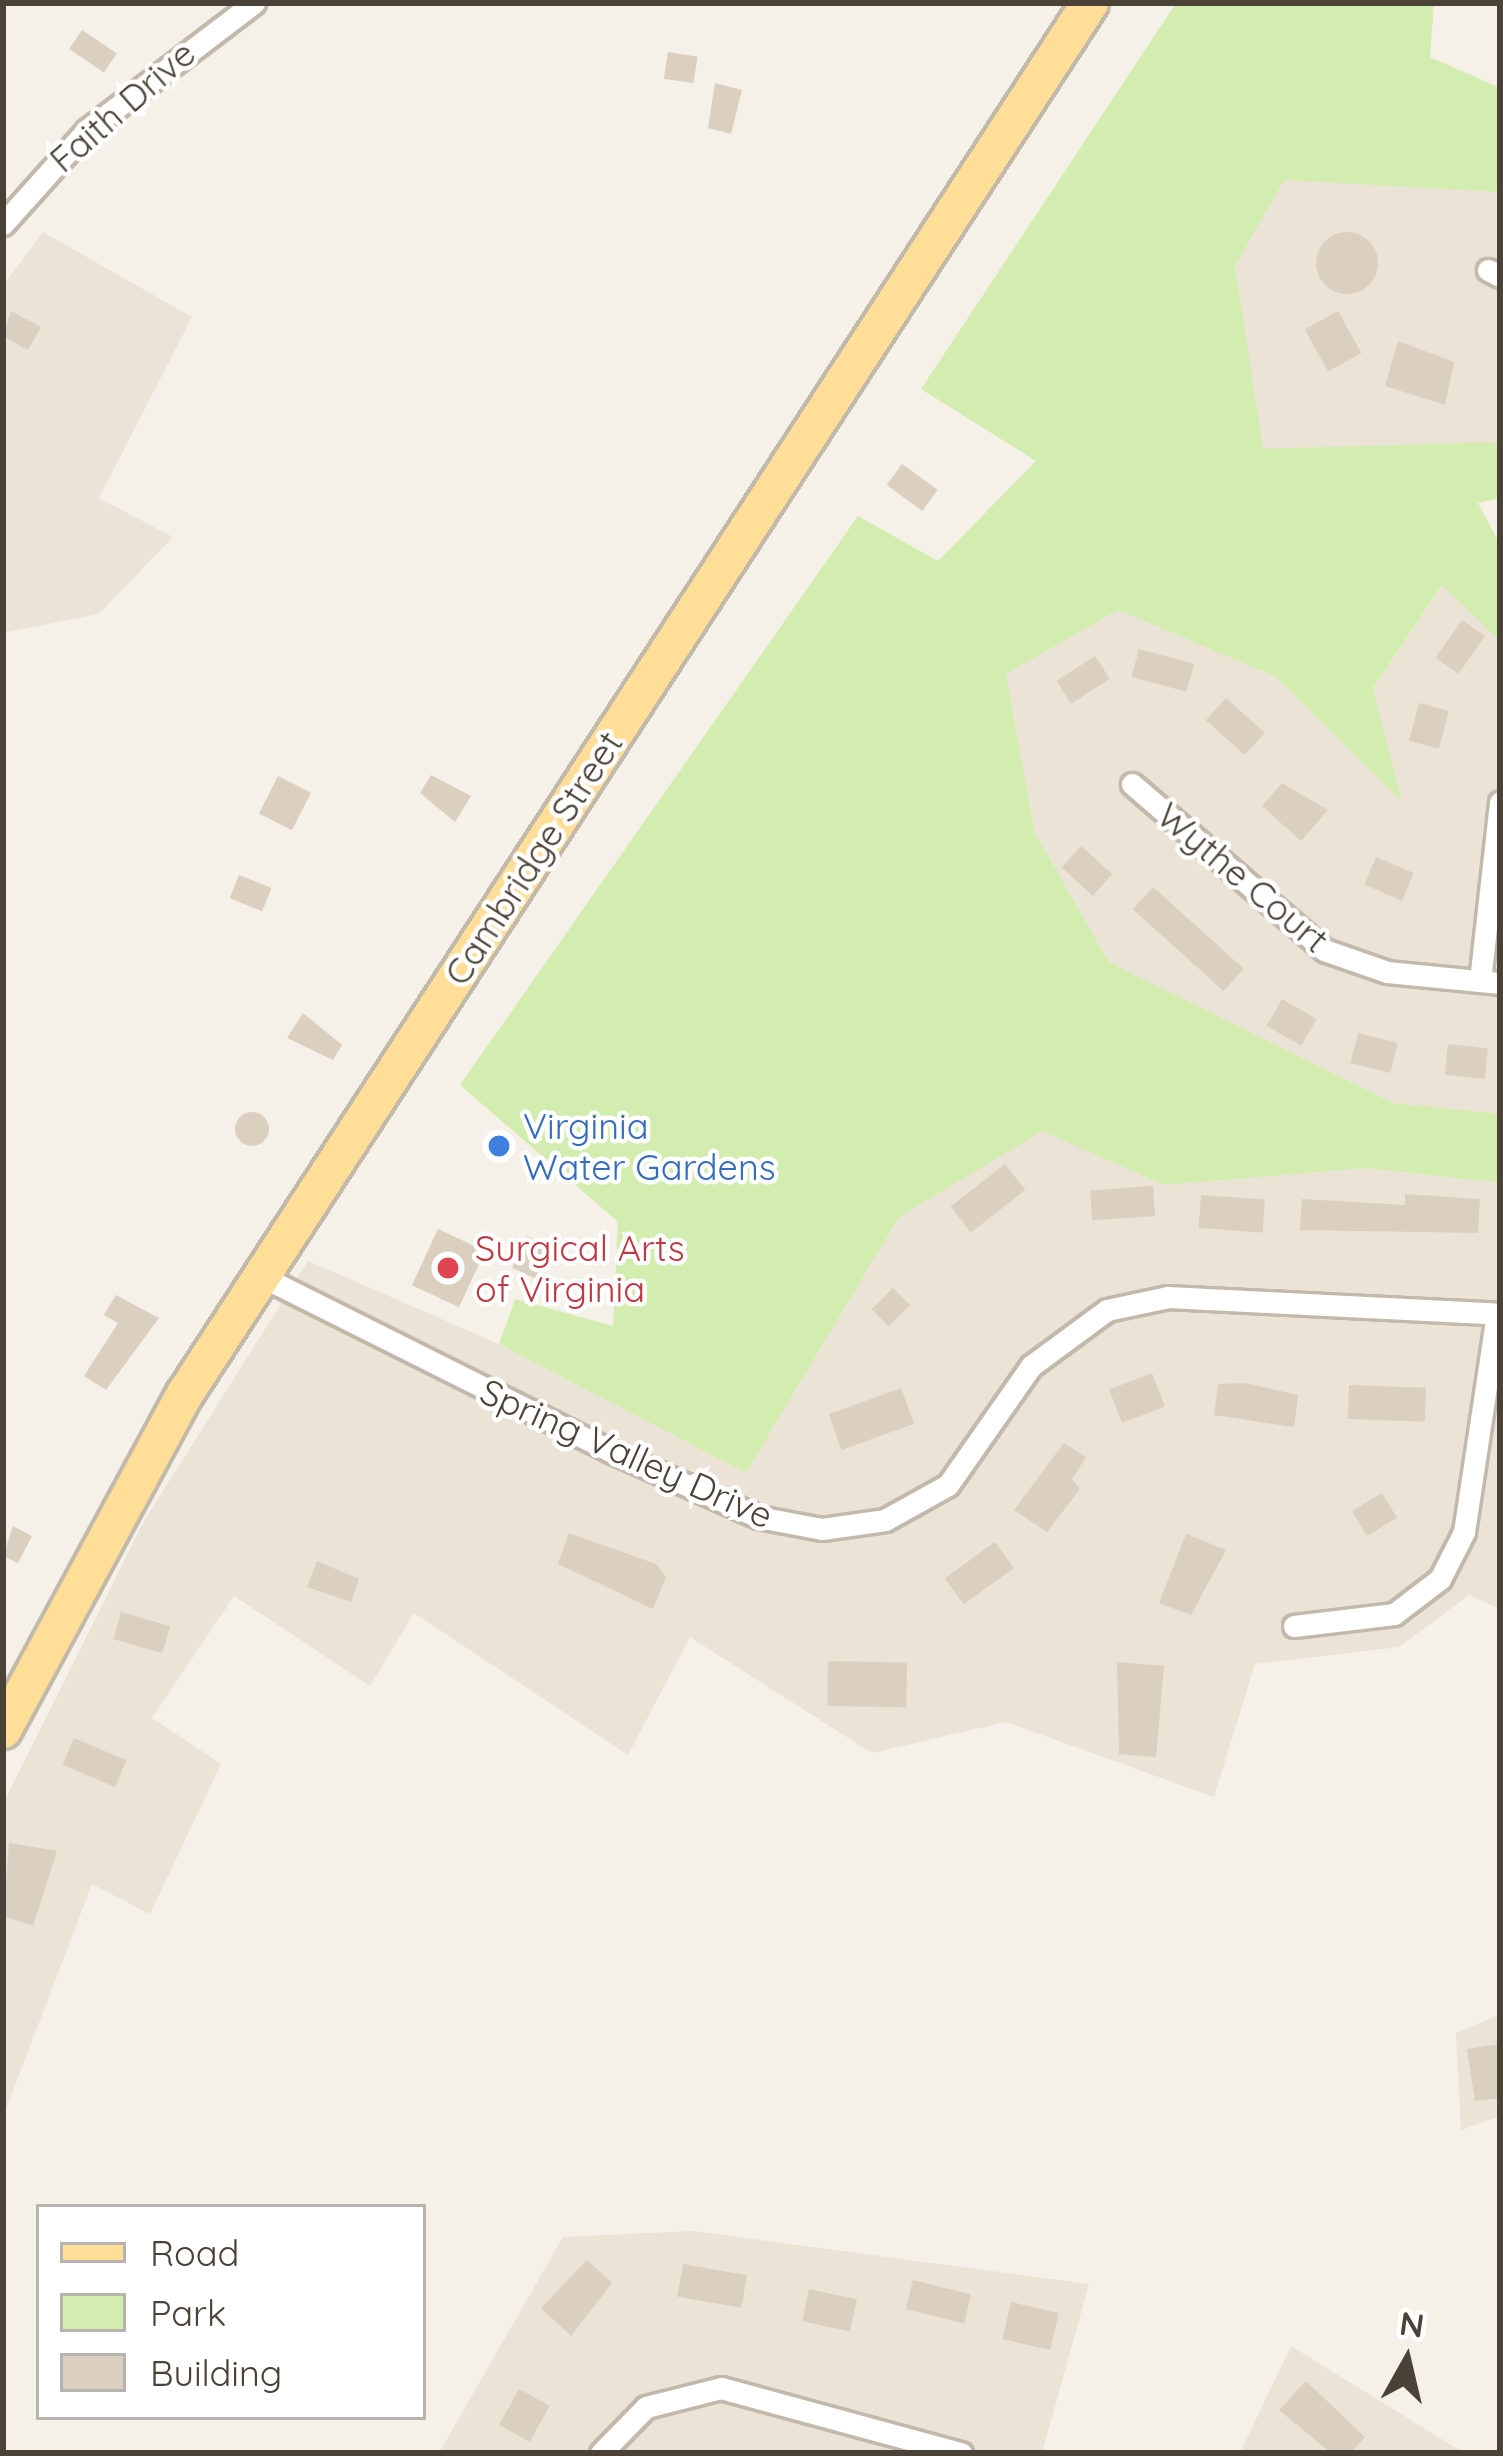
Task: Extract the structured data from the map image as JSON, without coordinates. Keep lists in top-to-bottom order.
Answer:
{
  "streets": {
    "main road": ["Cambridge Street"],
    "street": ["Faith Drive", "Wythe Court", "Spring Valley Drive"]
  },
  "crossings": [
    ["Cambridge Street", "Spring Valley Drive"]
  ],
  "places": ["Virginia Water Gardens", "Surgical Arts of Virginia"],
  "legend": ["Road", "Park", "Building"],
  "north": "top"
}
